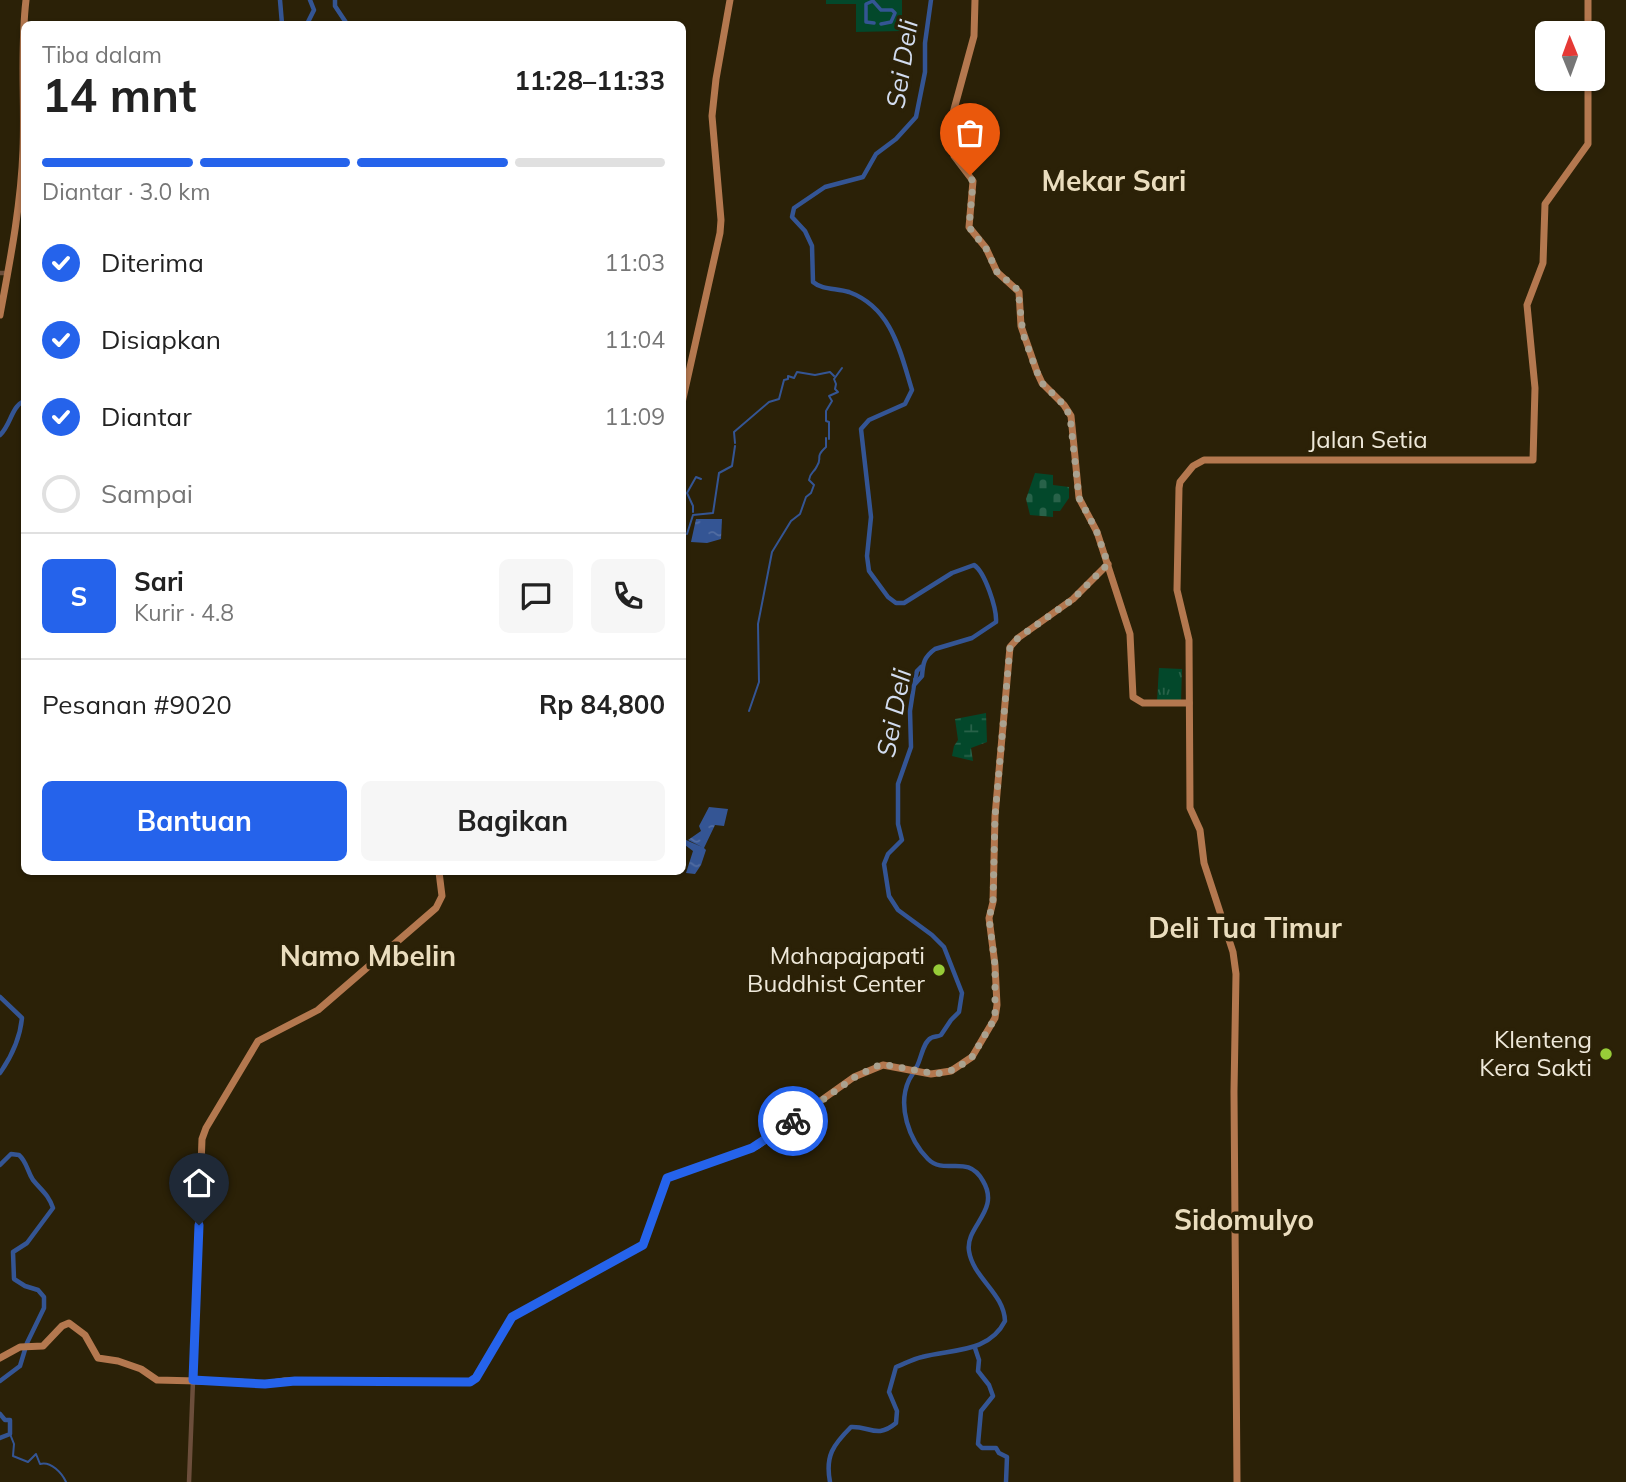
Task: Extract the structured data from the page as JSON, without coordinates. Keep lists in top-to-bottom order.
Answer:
{
  "streets": {
    "main road": ["Jalan Setia"]
  },
  "districts": [
    "Mekar Sari",
    "Deli Tua Timur",
    "Namo Mbelin",
    "Sidomulyo"
  ],
  "water": ["Sei Deli"],
  "places": ["Mahapajapati Buddhist Center", "Klenteng Kera Sakti"],
  "north": "top",
  "page": {
    "heading": ["14 mnt", "Tiba dalam", "11:28–11:33"],
    "panel": [
      "Sari",
      "Kurir · 4.8",
      "Pesanan #9020",
      "Rp 84,800"
    ],
    "bar": "Diantar · 3.0 km",
    "list": [
      ["Diterima", "11:03"],
      ["Disiapkan", "11:04"],
      ["Diantar", "11:09"],
      "Sampai"
    ],
    "round": "S",
    "buttons": ["Bantuan", "Bagikan"]
  }
}
